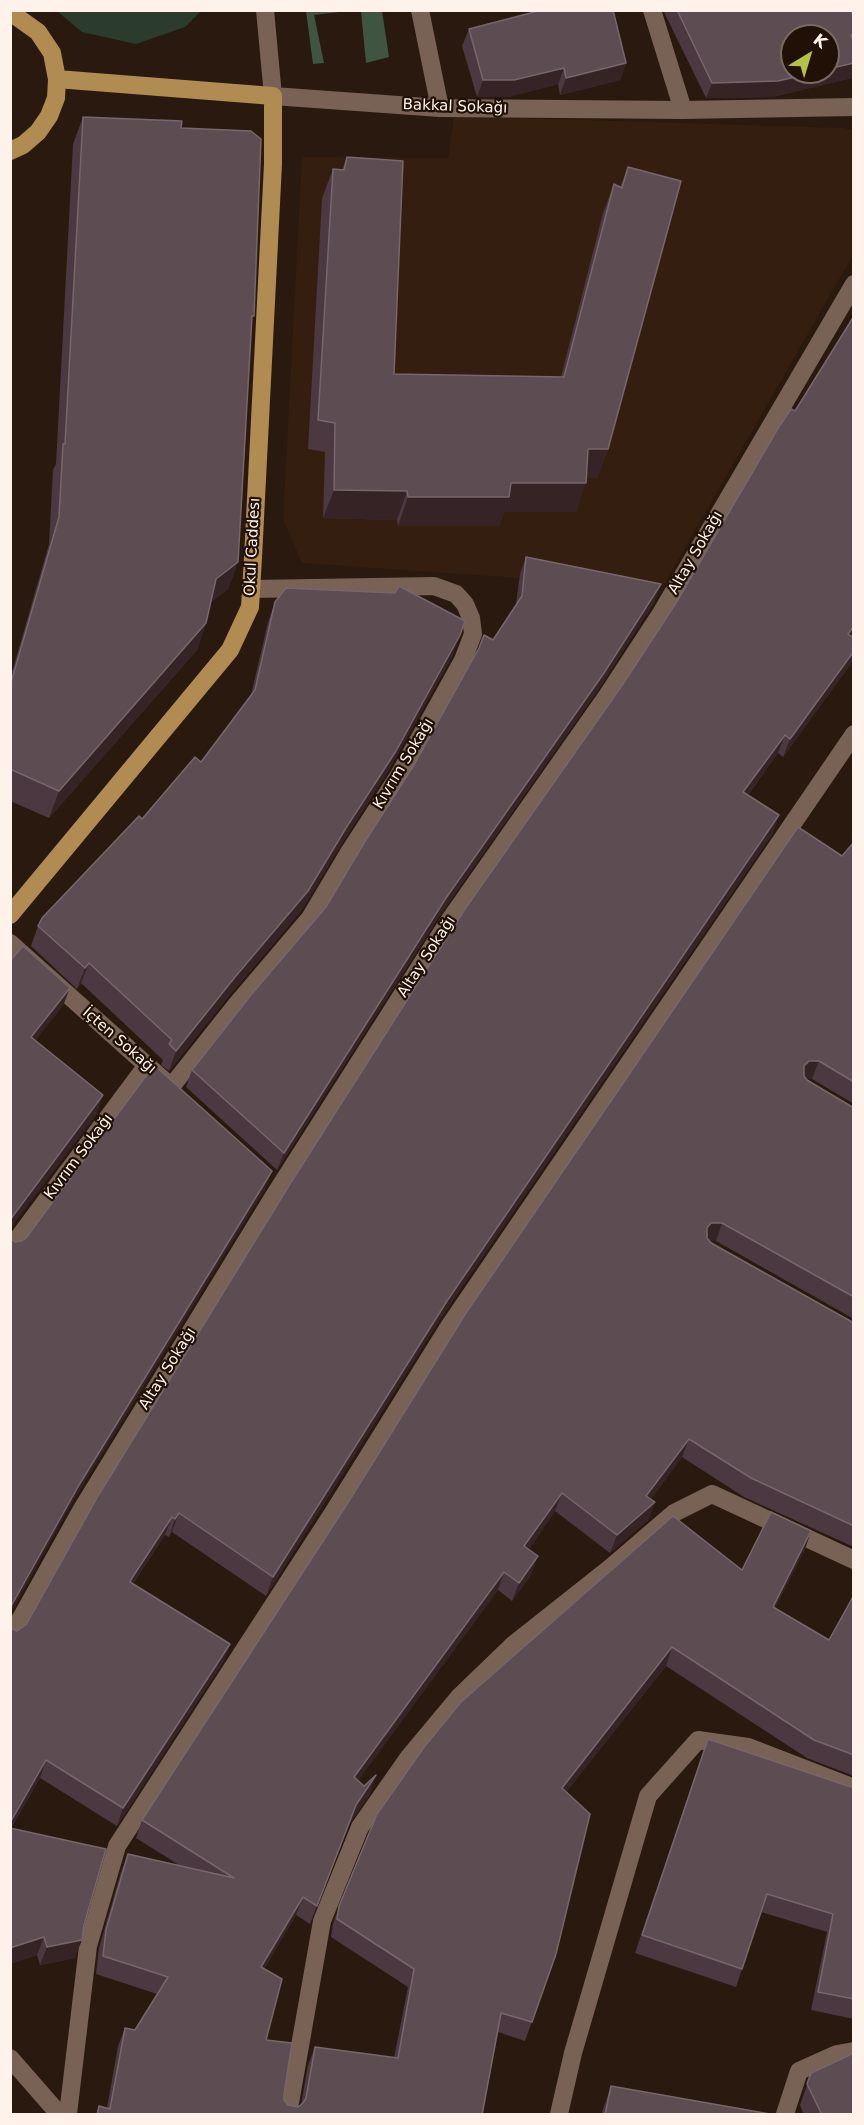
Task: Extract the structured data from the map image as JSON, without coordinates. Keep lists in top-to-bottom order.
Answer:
{
  "streets": {
    "main road": ["Bakkal Sokağı", "Okul Caddesı"],
    "street": ["Altay Sokağı", "Kıvrım Sokağı", "İçten Sokağı"]
  },
  "crossings": [
    ["Bakkal Sokağı", "Okul Caddesı"],
    ["Okul Caddesı", "Kıvrım Sokağı"],
    ["Kıvrım Sokağı", "İçten Sokağı"]
  ],
  "north": "top right"
}
